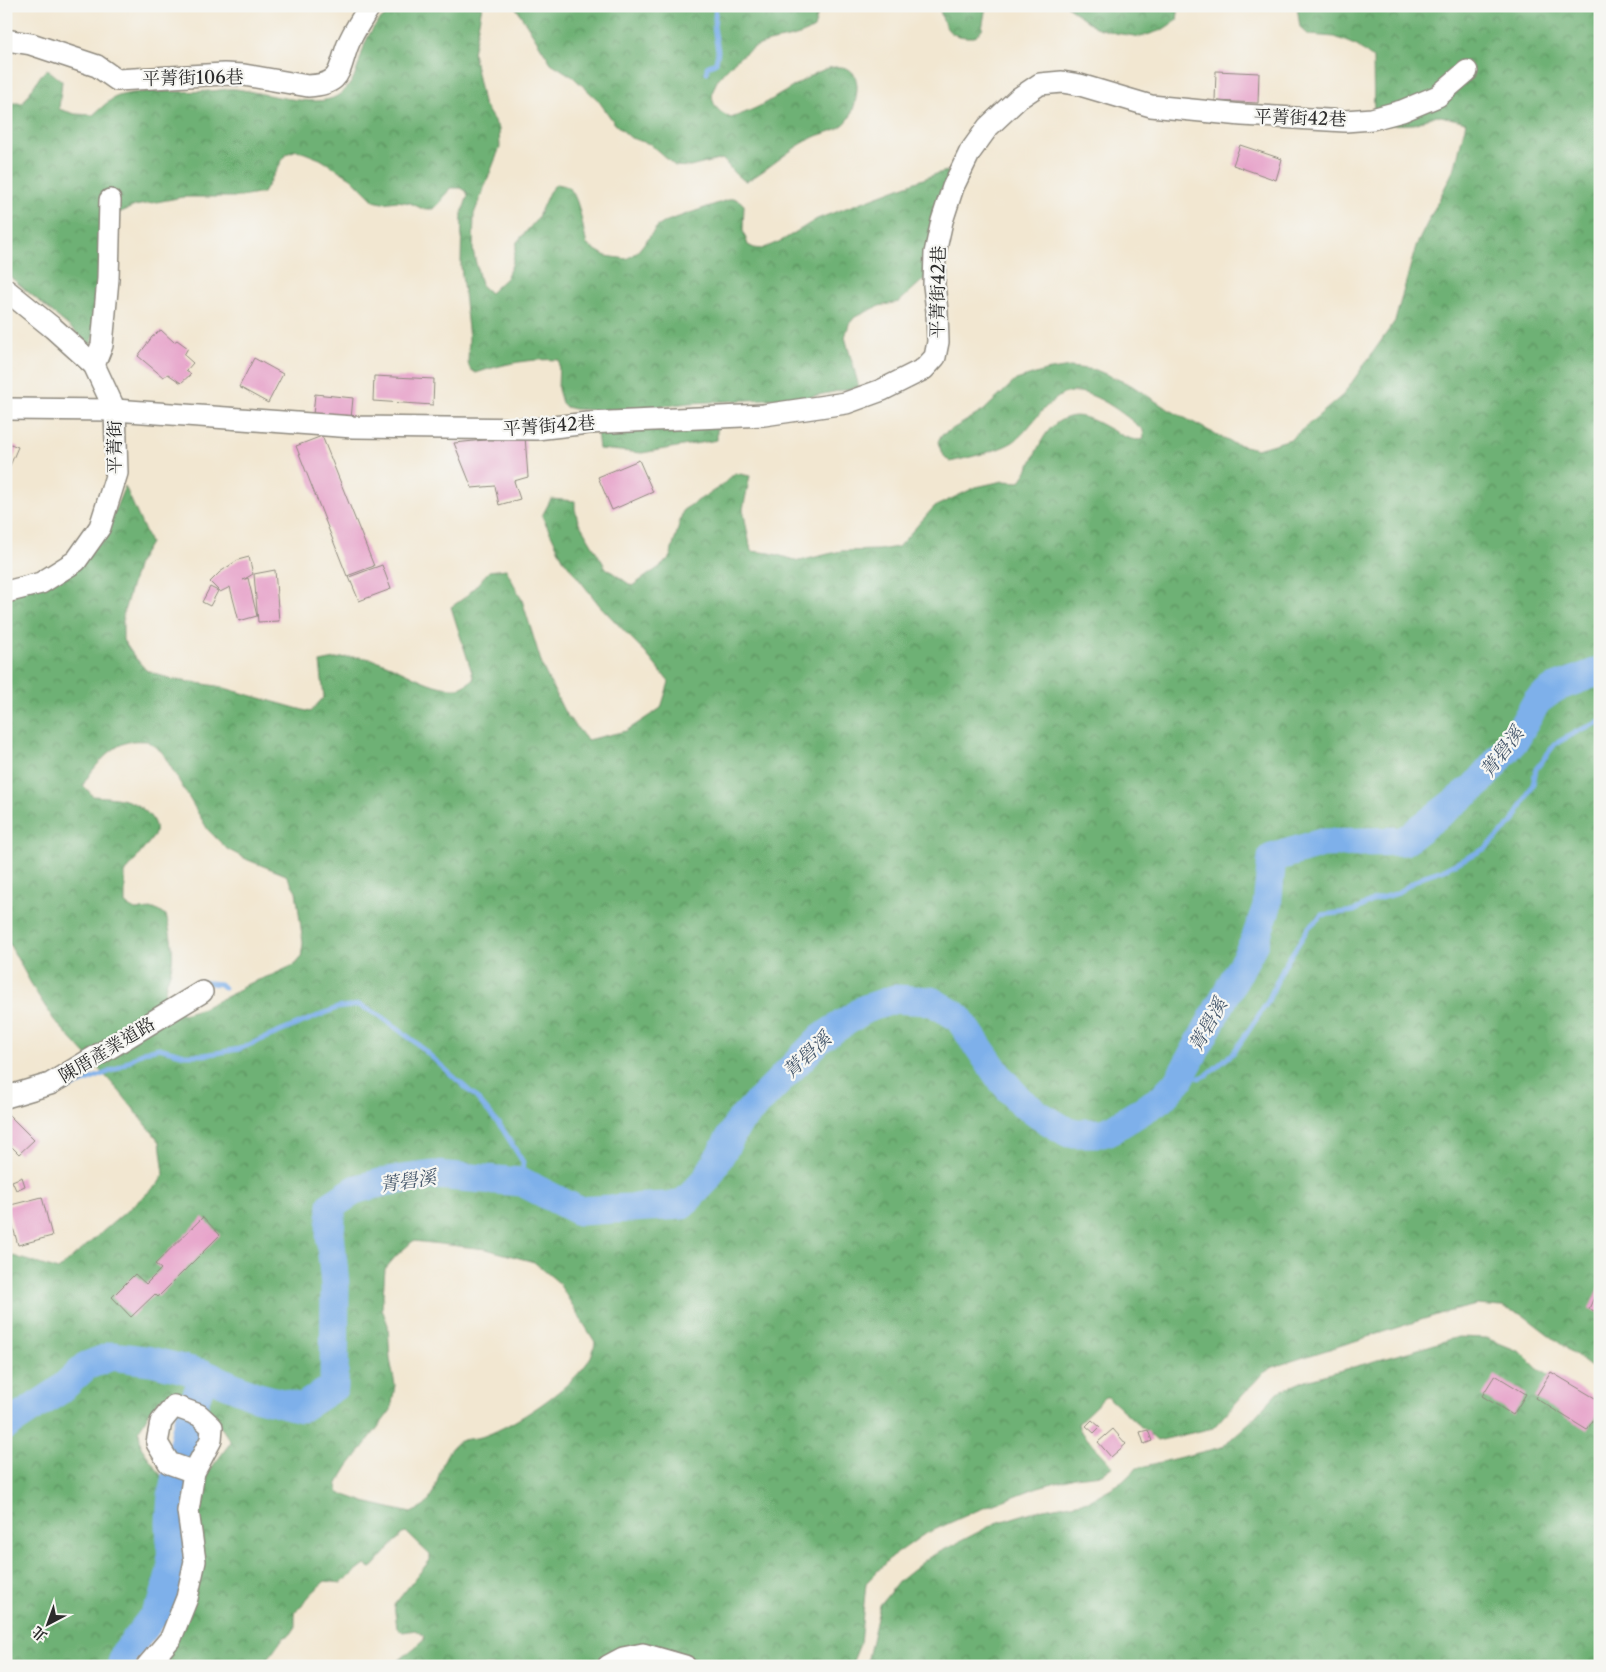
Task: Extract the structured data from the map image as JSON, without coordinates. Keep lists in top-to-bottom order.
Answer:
{
  "streets": {
    "street": [
      "平菁街106巷",
      "平菁街42巷",
      "平菁街",
      "陳厝產業道路"
    ]
  },
  "crossings": [
    ["平菁街42巷", "平菁街"]
  ],
  "water": ["菁礐溪"],
  "north": "bottom left"
}
